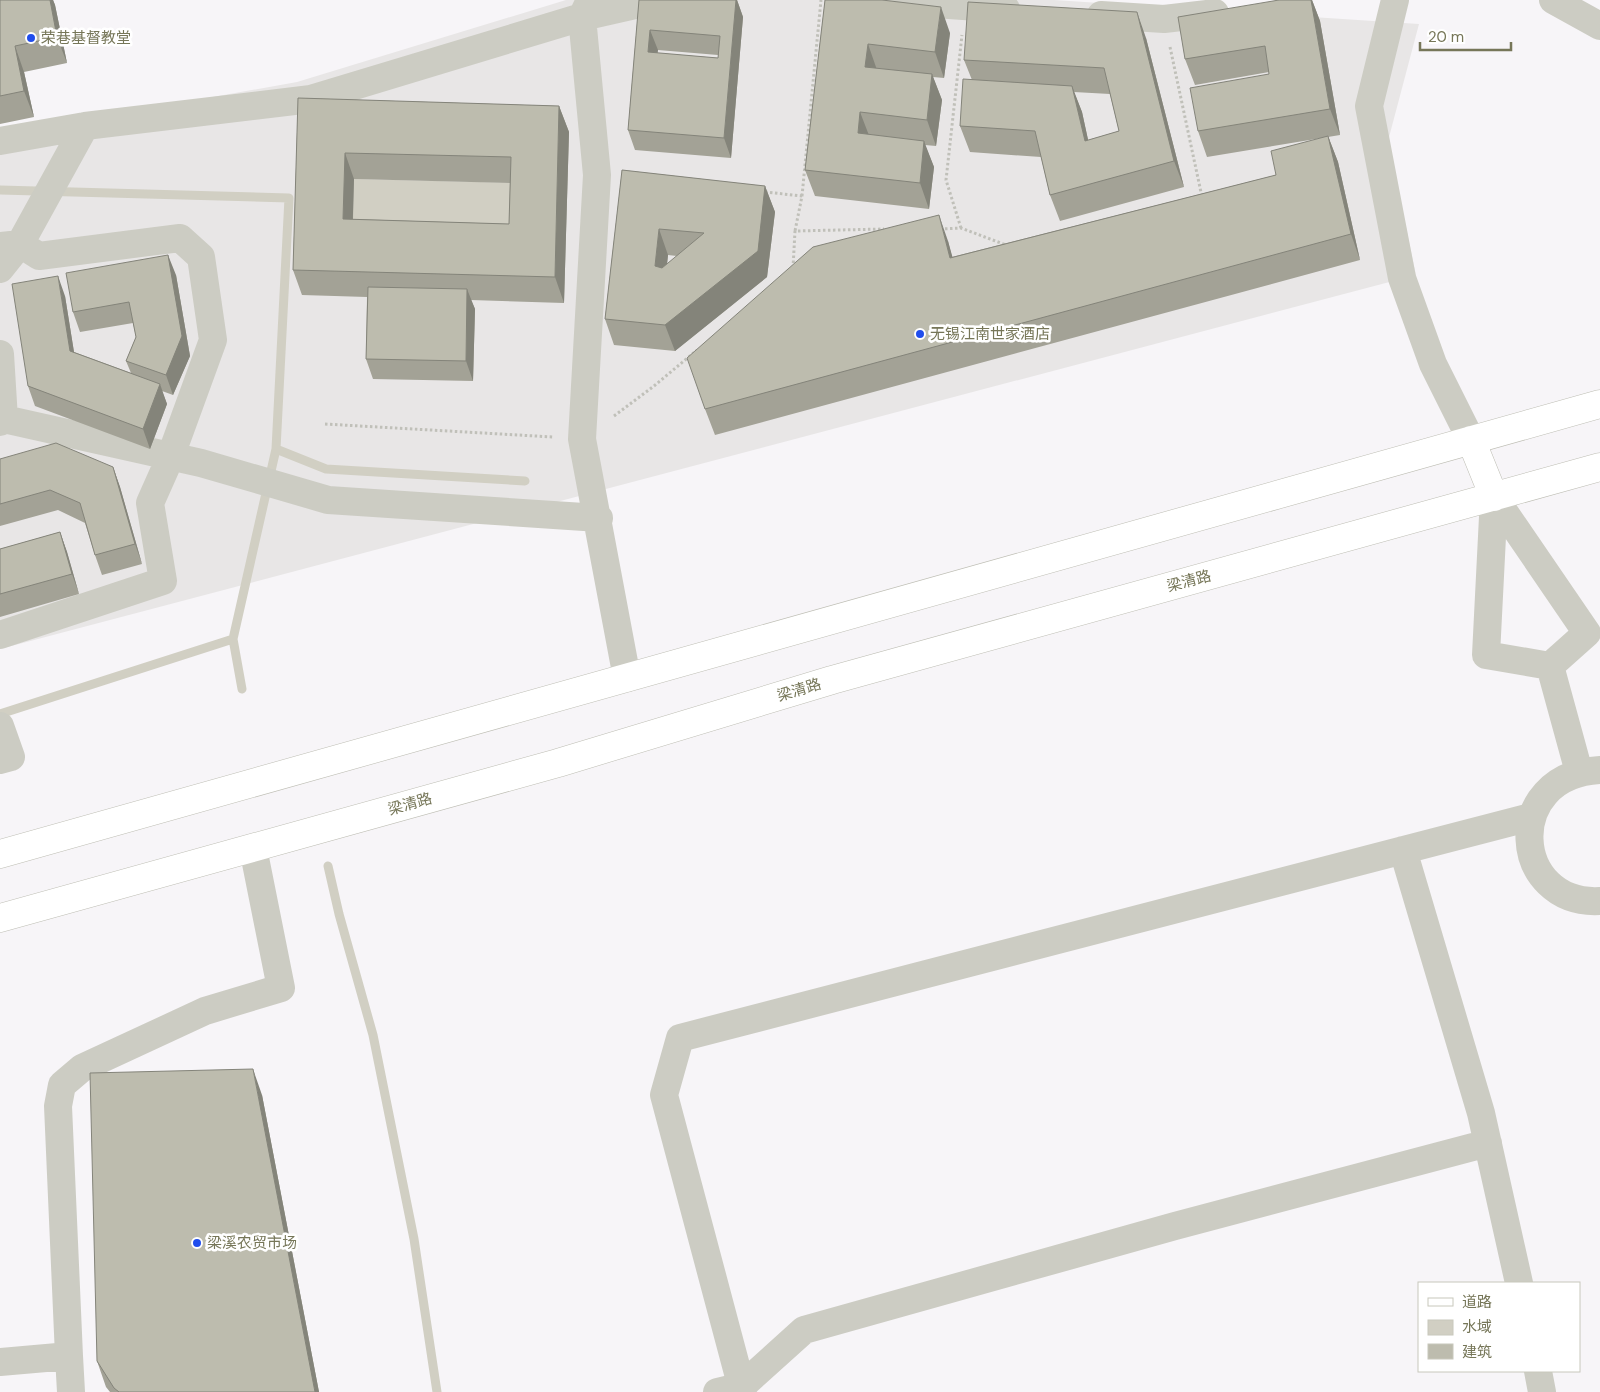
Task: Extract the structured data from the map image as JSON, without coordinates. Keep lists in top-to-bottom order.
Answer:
{
  "streets": {
    "main road": ["梁清路"]
  },
  "places": ["荣巷基督教堂", "无锡江南世家酒店", "梁溪农贸市场"],
  "legend": ["道路", "水域", "建筑"],
  "scale_bar": "20 m"
}
